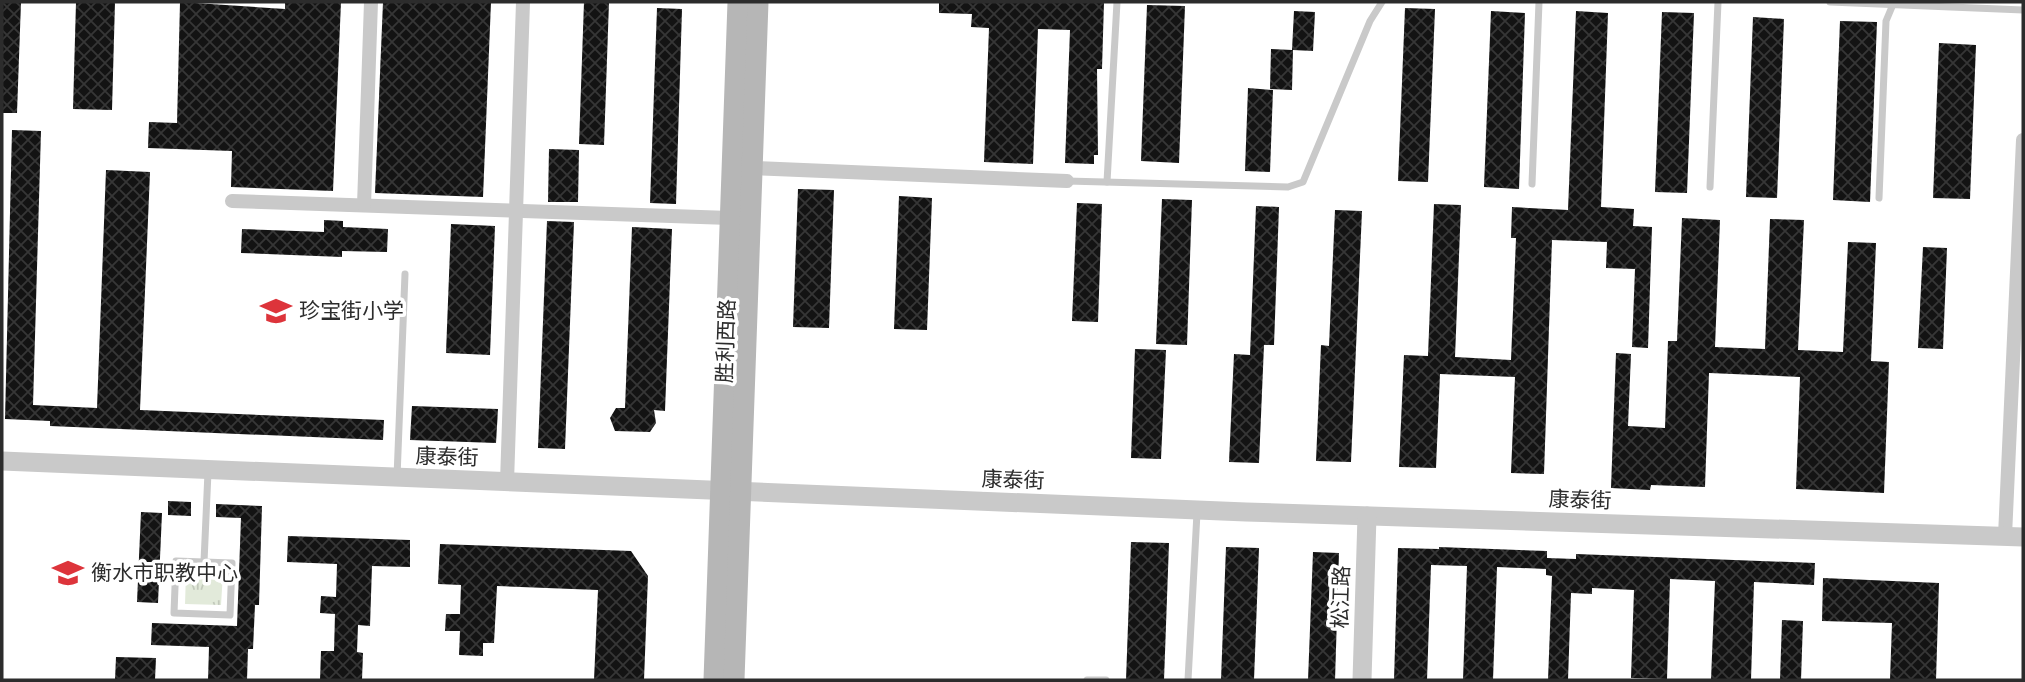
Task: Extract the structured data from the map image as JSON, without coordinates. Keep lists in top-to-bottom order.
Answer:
{
  "streets": {
    "main road": ["胜利西路"],
    "street": ["康泰街", "松江路"]
  },
  "crossings": [
    ["胜利西路", "康泰街"],
    ["康泰街", "松江路"]
  ],
  "places": {
    "school or university": ["珍宝街小学", "衡水市职教中心"]
  }
}
